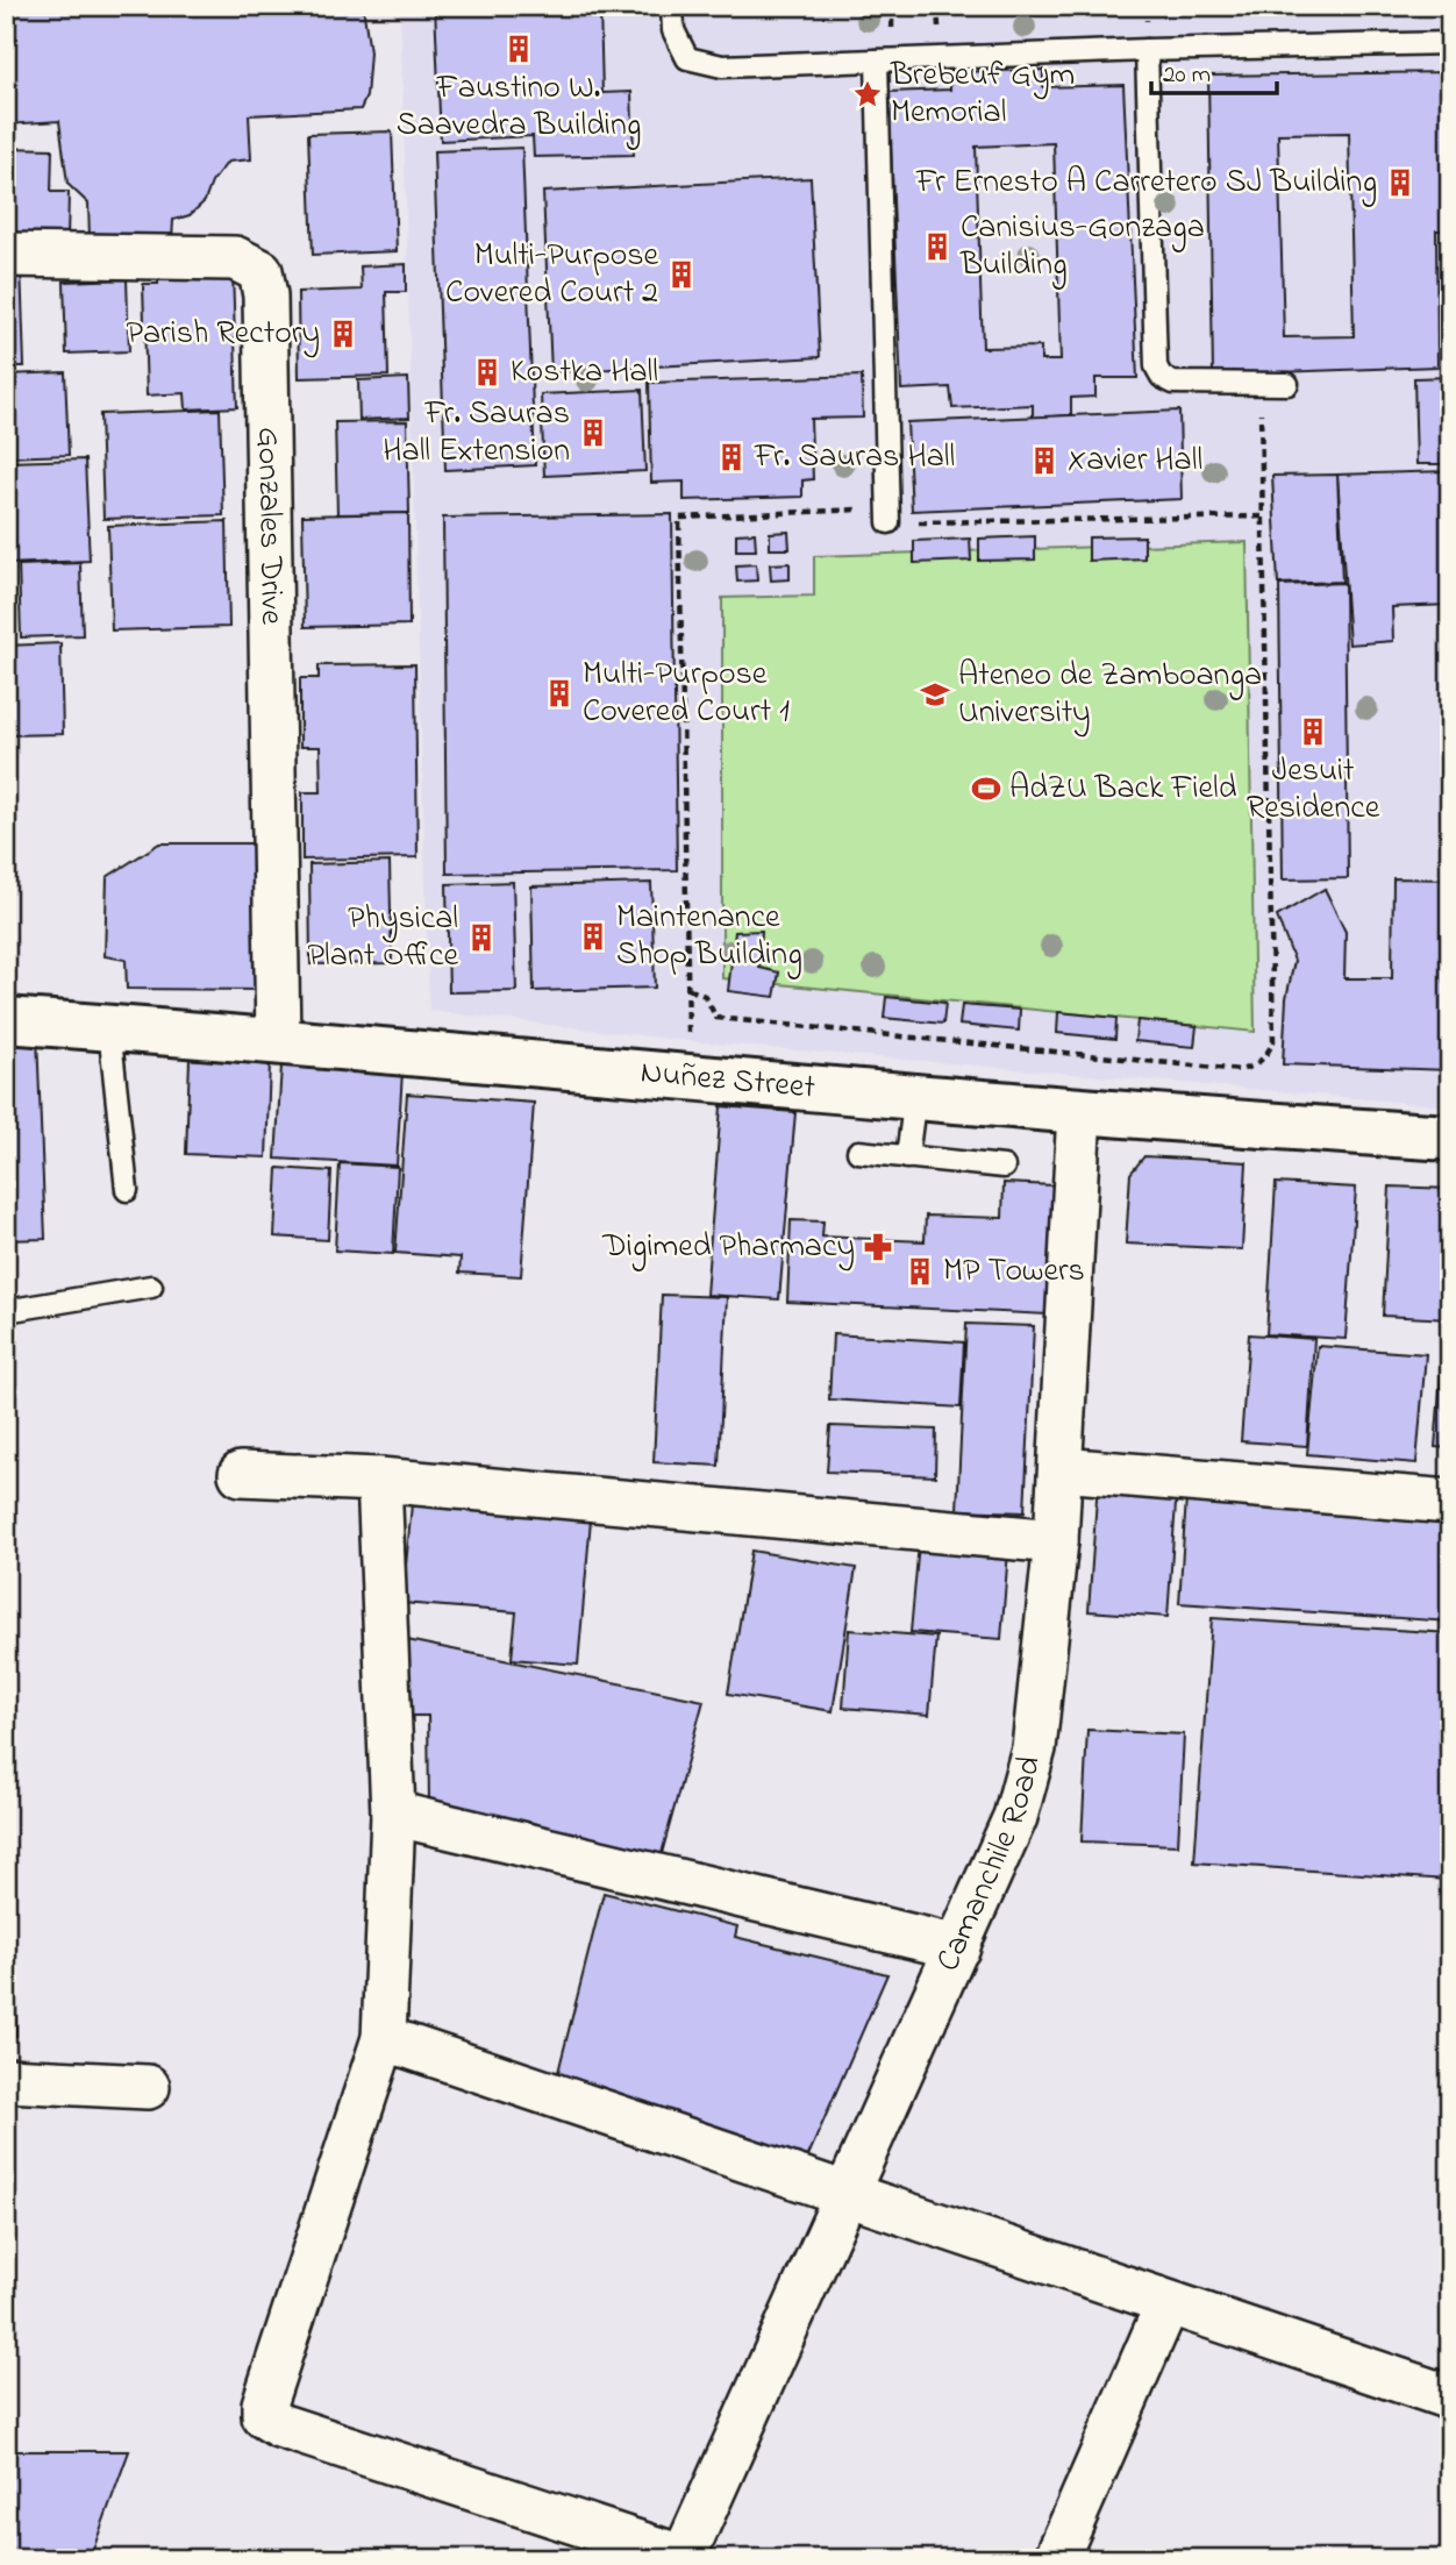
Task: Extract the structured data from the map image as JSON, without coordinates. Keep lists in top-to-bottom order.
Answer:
{
  "streets": {
    "main road": ["Nuñez Street"],
    "street": ["Gonzales Drive", "Camanchile Road"]
  },
  "crossings": [
    ["Gonzales Drive", "Nuñez Street"],
    ["Nuñez Street", "Camanchile Road"]
  ],
  "places": {
    "building": [
      "Faustino W. Saavedra Building",
      "Fr Ernesto A Carretero SJ Building",
      "Canisius-Gonzaga Building",
      "Multi-Purpose Covered Court 2",
      "Parish Rectory",
      "Kostka Hall",
      "Fr. Sauras Hall Extension",
      "Fr. Sauras Hall",
      "Xavier Hall",
      "Multi-Purpose Covered Court 1",
      "Jesuit Residence",
      "Maintenance Shop Building",
      "Physical Plant Office",
      "MP Towers"
    ],
    "place": ["Brebeuf Gym Memorial"],
    "school or university": ["Ateneo de Zamboanga University"],
    "sports": ["AdZU Back Field"],
    "pharmacy": ["Digimed Pharmacy"]
  },
  "scale_bar": "20 m"
}
